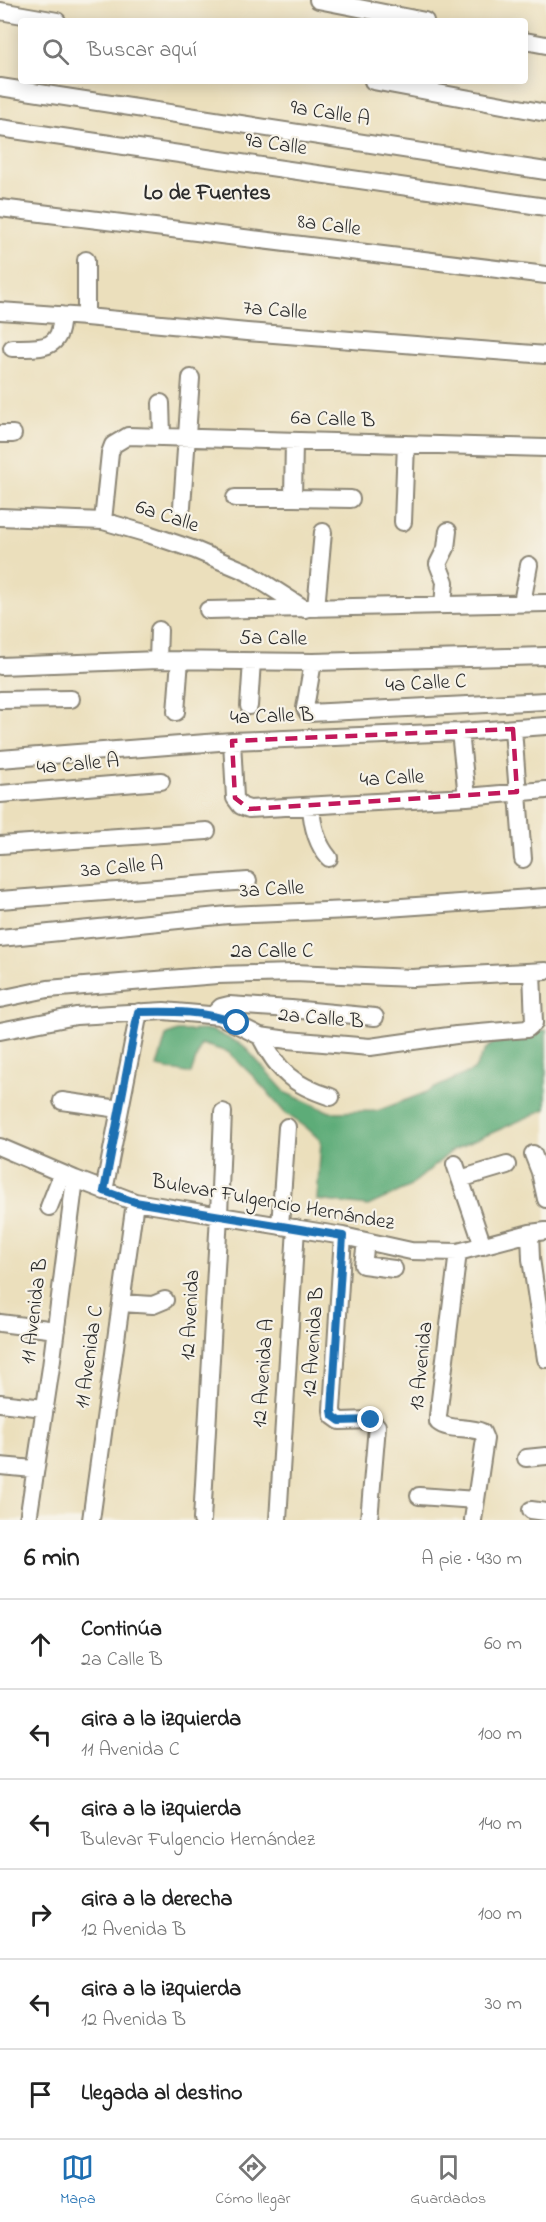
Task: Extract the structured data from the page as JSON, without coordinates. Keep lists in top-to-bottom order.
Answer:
{
  "streets": {
    "street": [
      "9a Calle A",
      "9a Calle",
      "8a Calle",
      "7a Calle",
      "6a Calle B",
      "6a Calle",
      "5a Calle",
      "4a Calle C",
      "4a Calle B",
      "4a Calle A",
      "4a Calle",
      "3a Calle A",
      "3a Calle",
      "2a Calle C",
      "2a Calle B",
      "Bulevar Fulgencio Hernández",
      "11 Avenida B",
      "12 Avenida",
      "12 Avenida B",
      "11 Avenida C",
      "13 Avenida",
      "12 Avenida A"
    ]
  },
  "crossings": [
    ["6a Calle B", "6a Calle"],
    ["5a Calle", "4a Calle C"],
    ["4a Calle B", "4a Calle"],
    ["2a Calle C", "2a Calle B"],
    ["Bulevar Fulgencio Hernández", "11 Avenida B"],
    ["Bulevar Fulgencio Hernández", "12 Avenida"],
    ["Bulevar Fulgencio Hernández", "12 Avenida B"],
    ["Bulevar Fulgencio Hernández", "11 Avenida C"],
    ["Bulevar Fulgencio Hernández", "13 Avenida"],
    ["Bulevar Fulgencio Hernández", "12 Avenida A"]
  ],
  "districts": ["Lo de Fuentes"],
  "page": {
    "search": "Buscar aquí",
    "heading": ["6 min", "A pie · 430 m"],
    "list": [
      ["Continúa", "2a Calle B", "60 m"],
      ["Gira a la izquierda", "11 Avenida C", "100 m"],
      ["Gira a la izquierda", "Bulevar Fulgencio Hernández", "140 m"],
      ["Gira a la derecha", "12 Avenida B", "100 m"],
      ["Gira a la izquierda", "12 Avenida B", "30 m"],
      "Llegada al destino"
    ],
    "nav": ["Mapa", "Cómo llegar", "Guardados"]
  }
}
